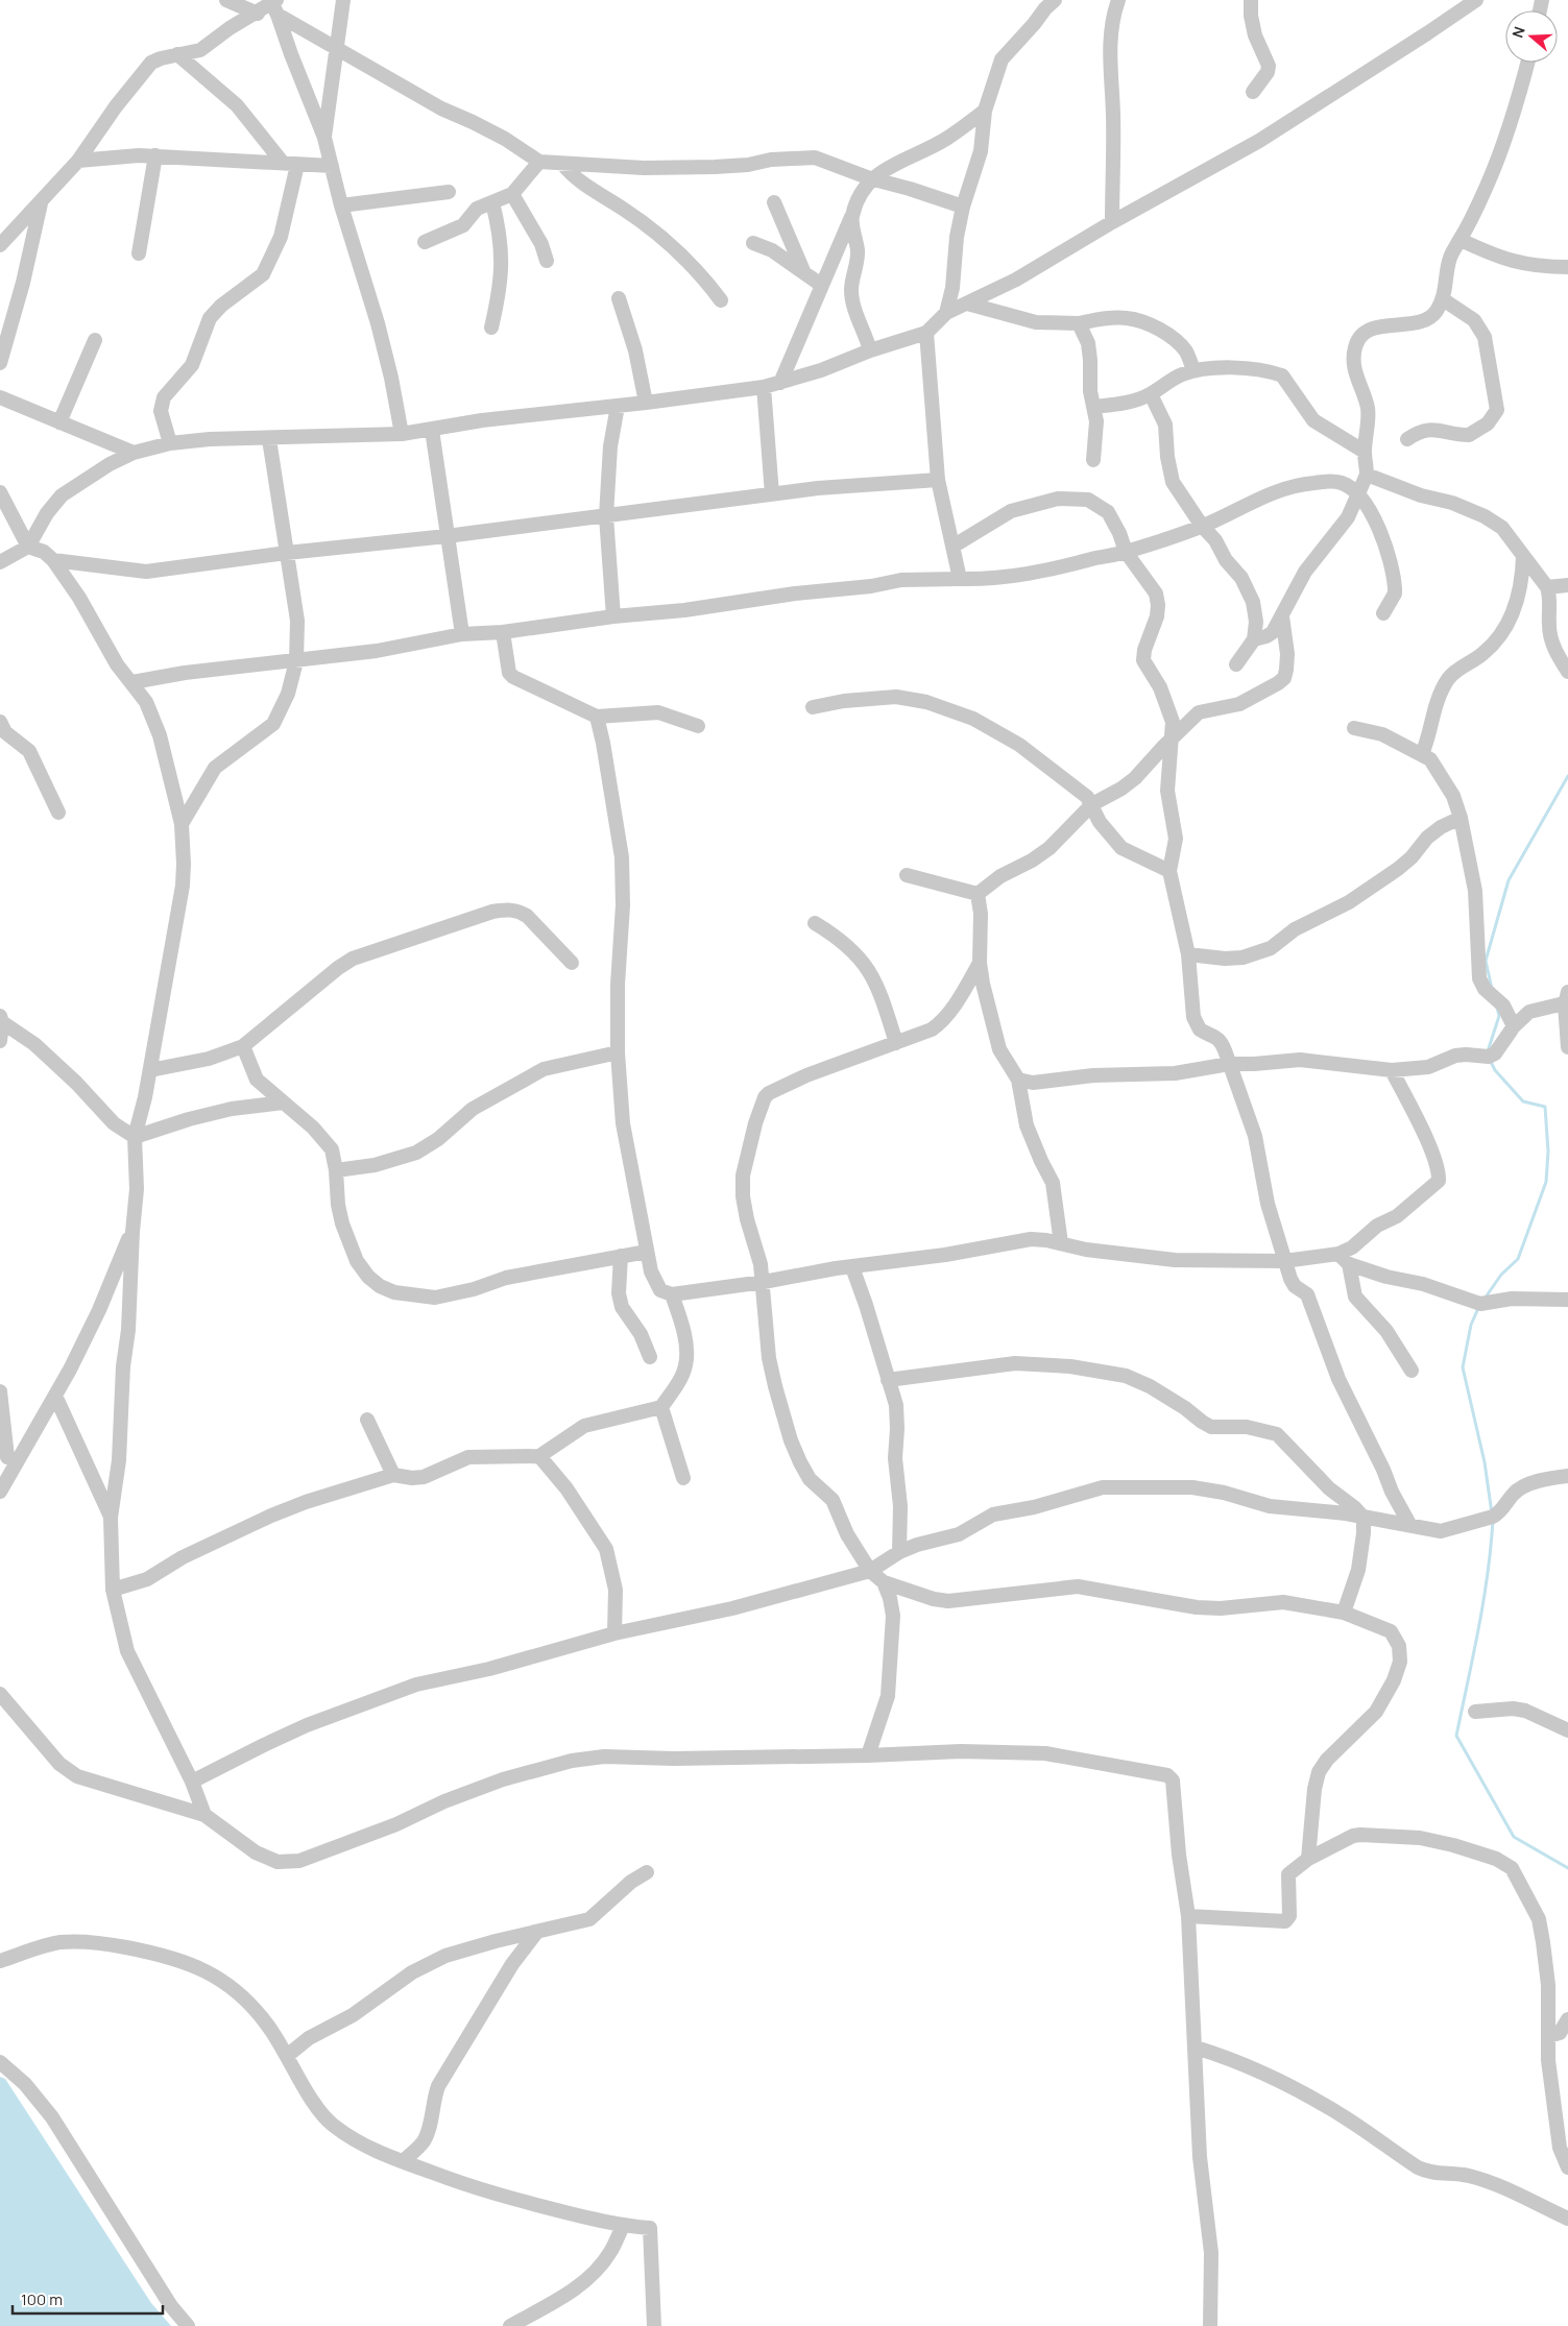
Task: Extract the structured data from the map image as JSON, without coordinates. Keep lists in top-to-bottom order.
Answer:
{
  "scale_bar": "100 m",
  "north": "left"
}
